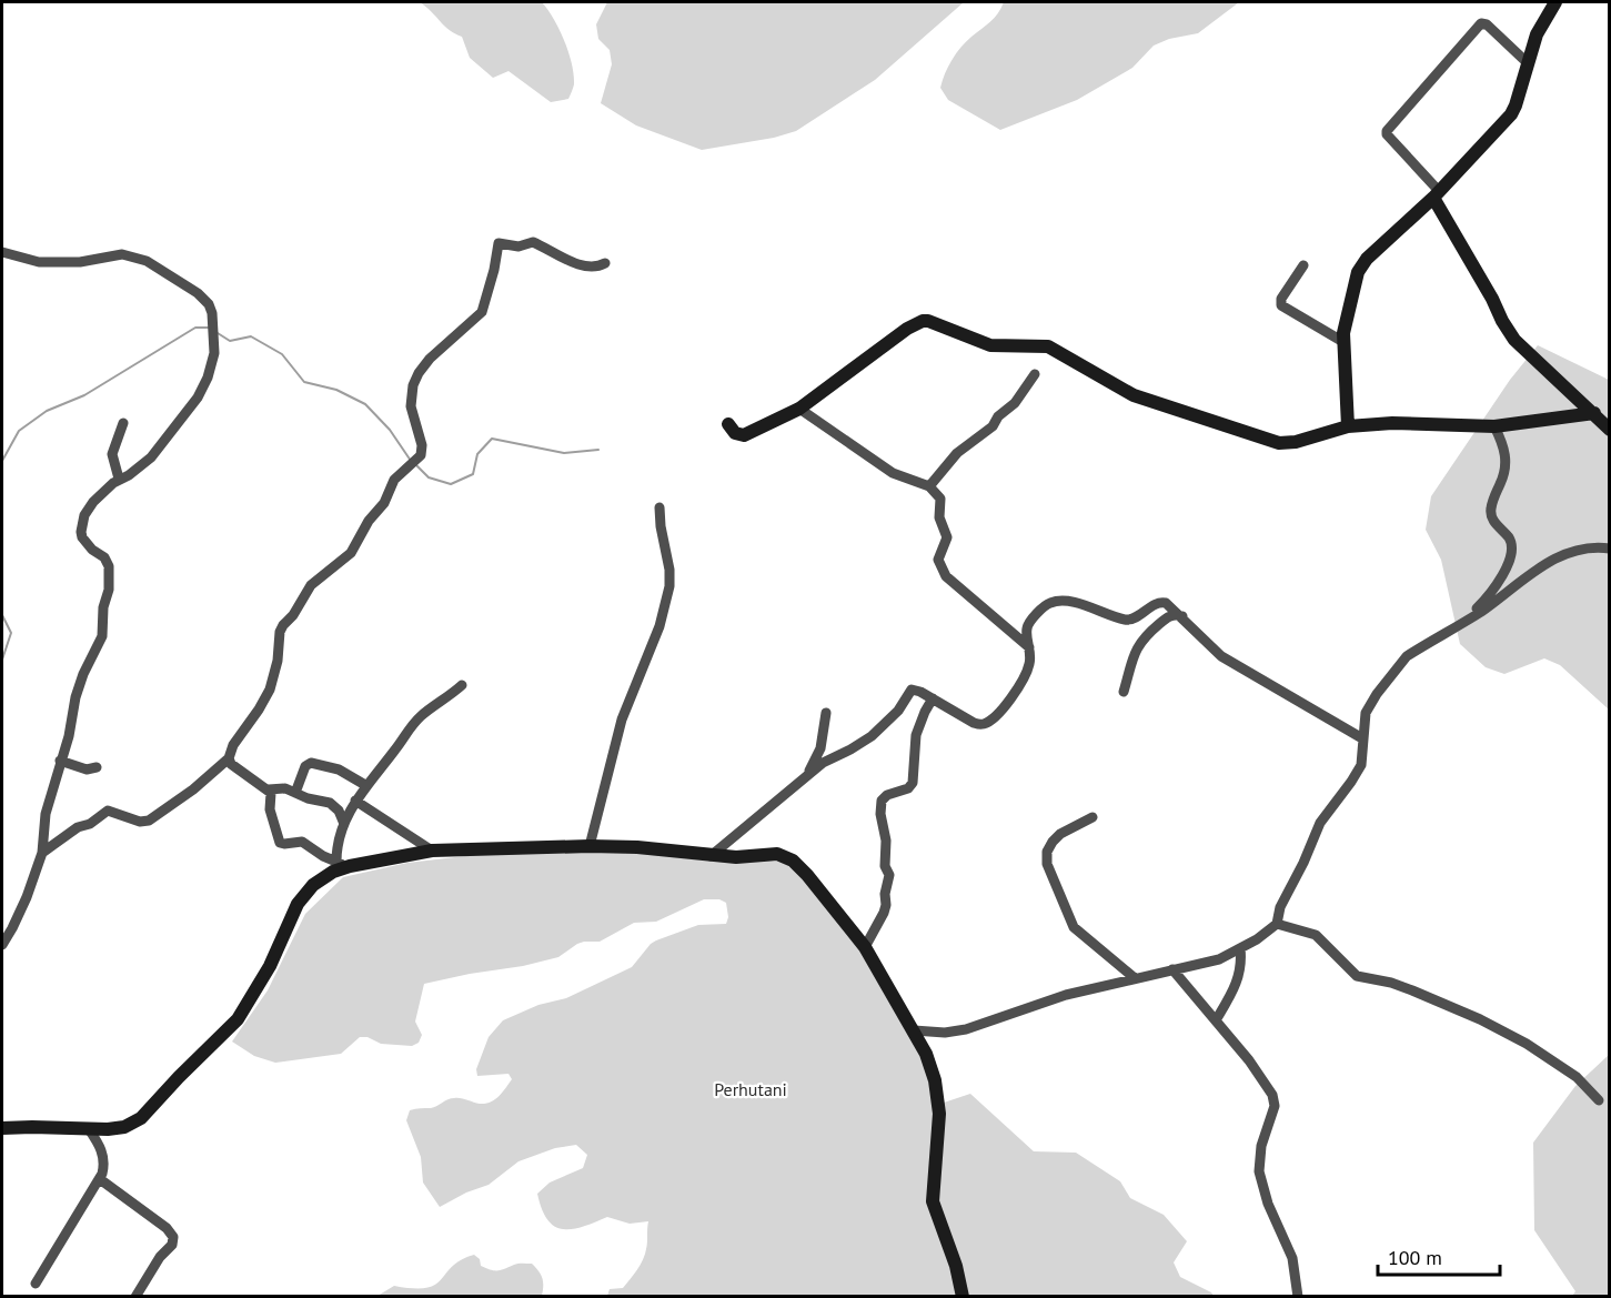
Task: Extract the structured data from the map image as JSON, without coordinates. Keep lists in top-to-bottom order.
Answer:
{
  "parks": ["Perhutani"],
  "scale_bar": "100 m"
}
